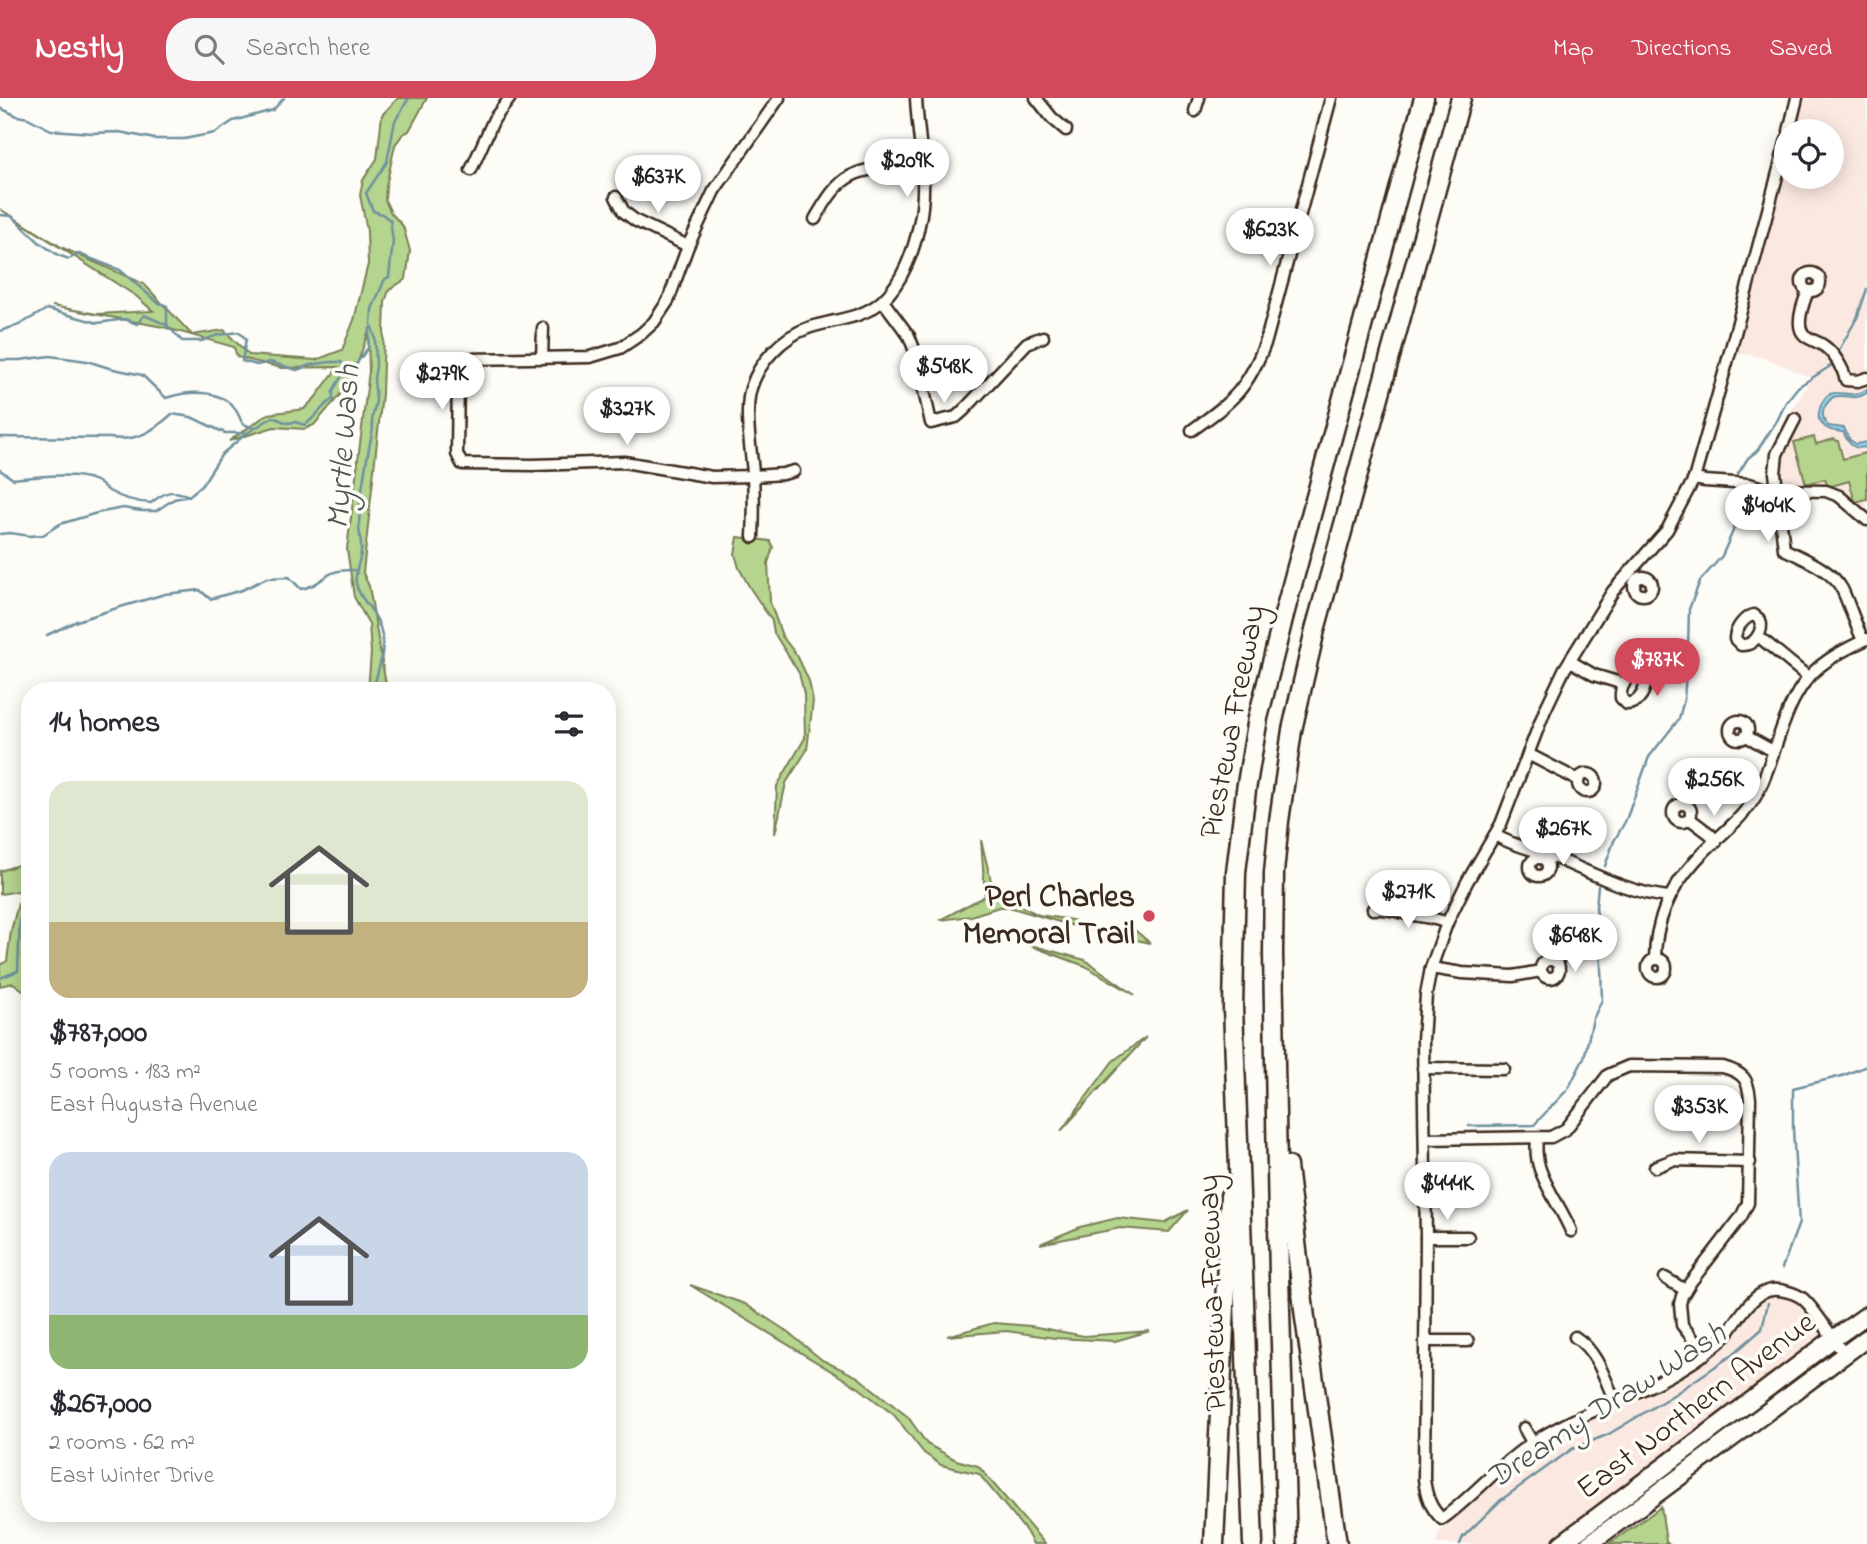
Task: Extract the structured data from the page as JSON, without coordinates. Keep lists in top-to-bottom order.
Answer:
{
  "streets": {
    "highway": ["Piestewa Freeway"],
    "main road": ["East Northern Avenue"]
  },
  "water": ["Myrtle Wash", "Dreamy Draw Wash"],
  "places": ["Perl Charles Memoral Trail"],
  "page": {
    "header": "Nestly",
    "search": "Search here",
    "nav": ["Map", "Directions", "Saved"],
    "price": [
      "$209K",
      "$637K",
      "$623K",
      "$548K",
      "$279K",
      "$327K",
      "$404K",
      "$787K",
      "$256K",
      "$267K",
      "$271K",
      "$648K",
      "$353K",
      "$444K"
    ],
    "heading": "14 homes",
    "list": [
      {
        "name": "$787,000",
        "note": "5 rooms · 183 m² · East Augusta Avenue"
      },
      {
        "name": "$267,000",
        "note": "2 rooms · 62 m² · East Winter Drive"
      }
    ]
  }
}
